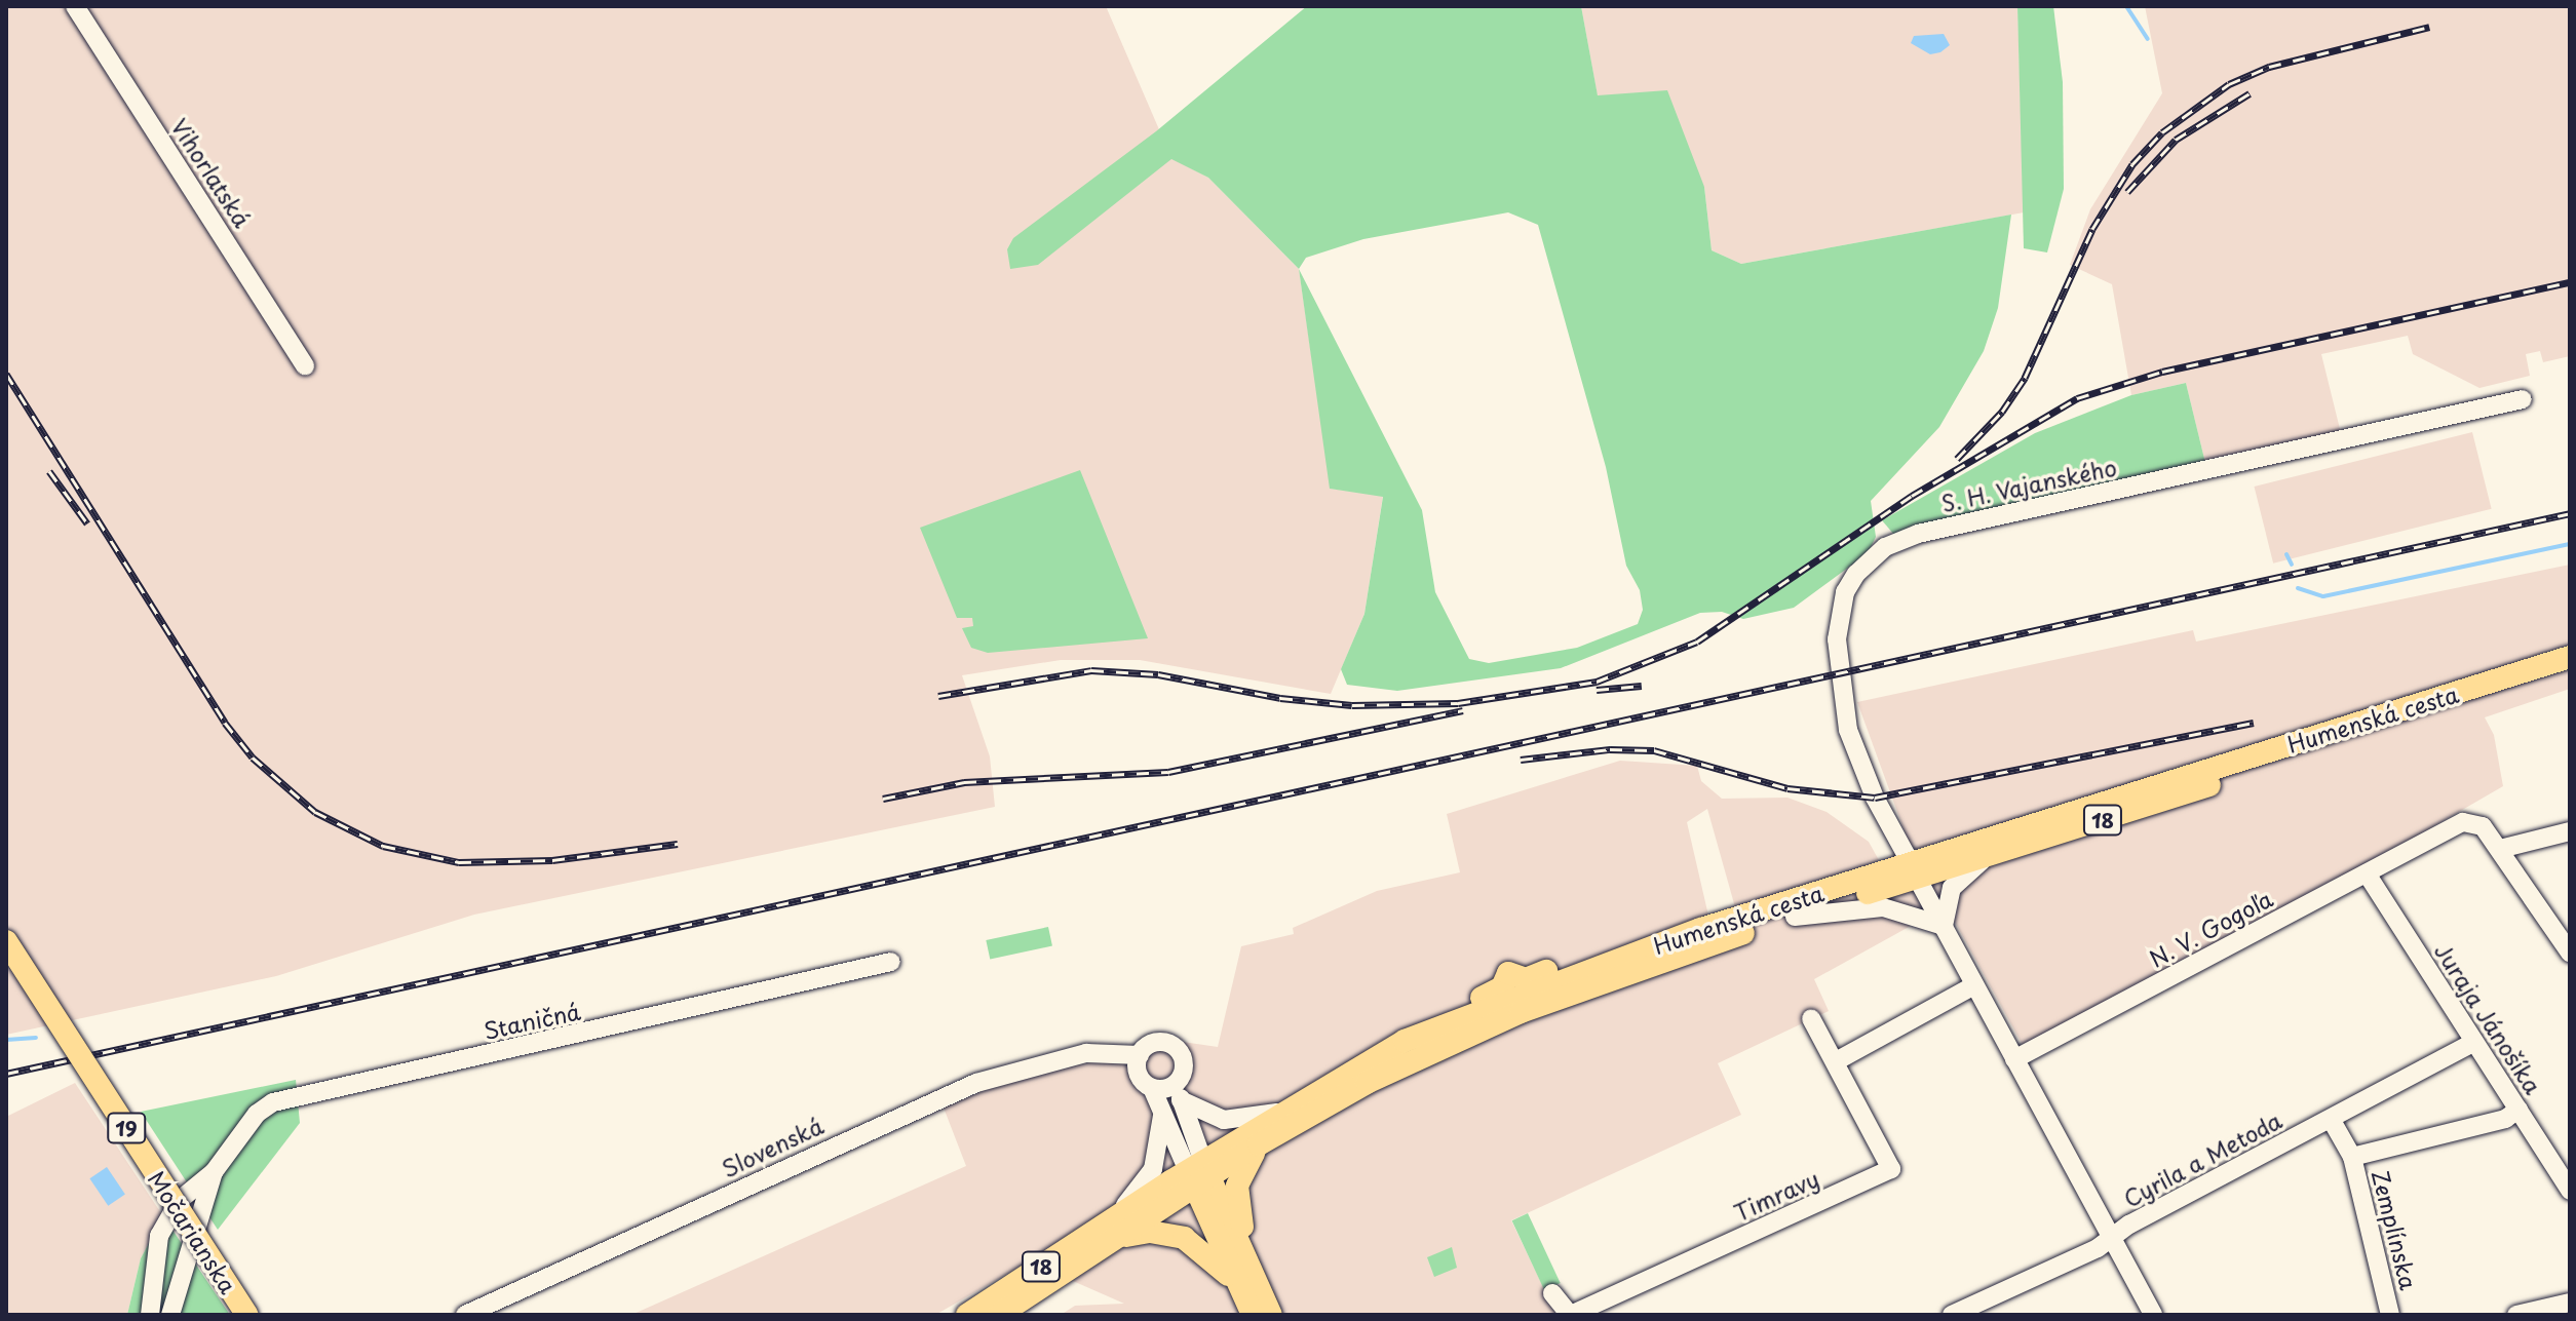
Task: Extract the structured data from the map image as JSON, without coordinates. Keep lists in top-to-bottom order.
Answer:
{
  "streets": {
    "main road": [
      "Humenská cesta",
      "18",
      "19",
      "Močarianska"
    ],
    "street": [
      "Vihorlatská",
      "S. H. Vajanského",
      "N. V. Gogoľa",
      "Juraja Jánošíka",
      "Staničná",
      "Slovenská",
      "Cyrila a Metoda",
      "Timravy",
      "Zemplínska"
    ]
  },
  "crossings": [
    ["S. H. Vajanského", "Humenská cesta"],
    ["S. H. Vajanského", "N. V. Gogoľa"],
    ["S. H. Vajanského", "Cyrila a Metoda"],
    ["N. V. Gogoľa", "Juraja Jánošíka"],
    ["Juraja Jánošíka", "Cyrila a Metoda"],
    ["Cyrila a Metoda", "Zemplínska"]
  ]
}
